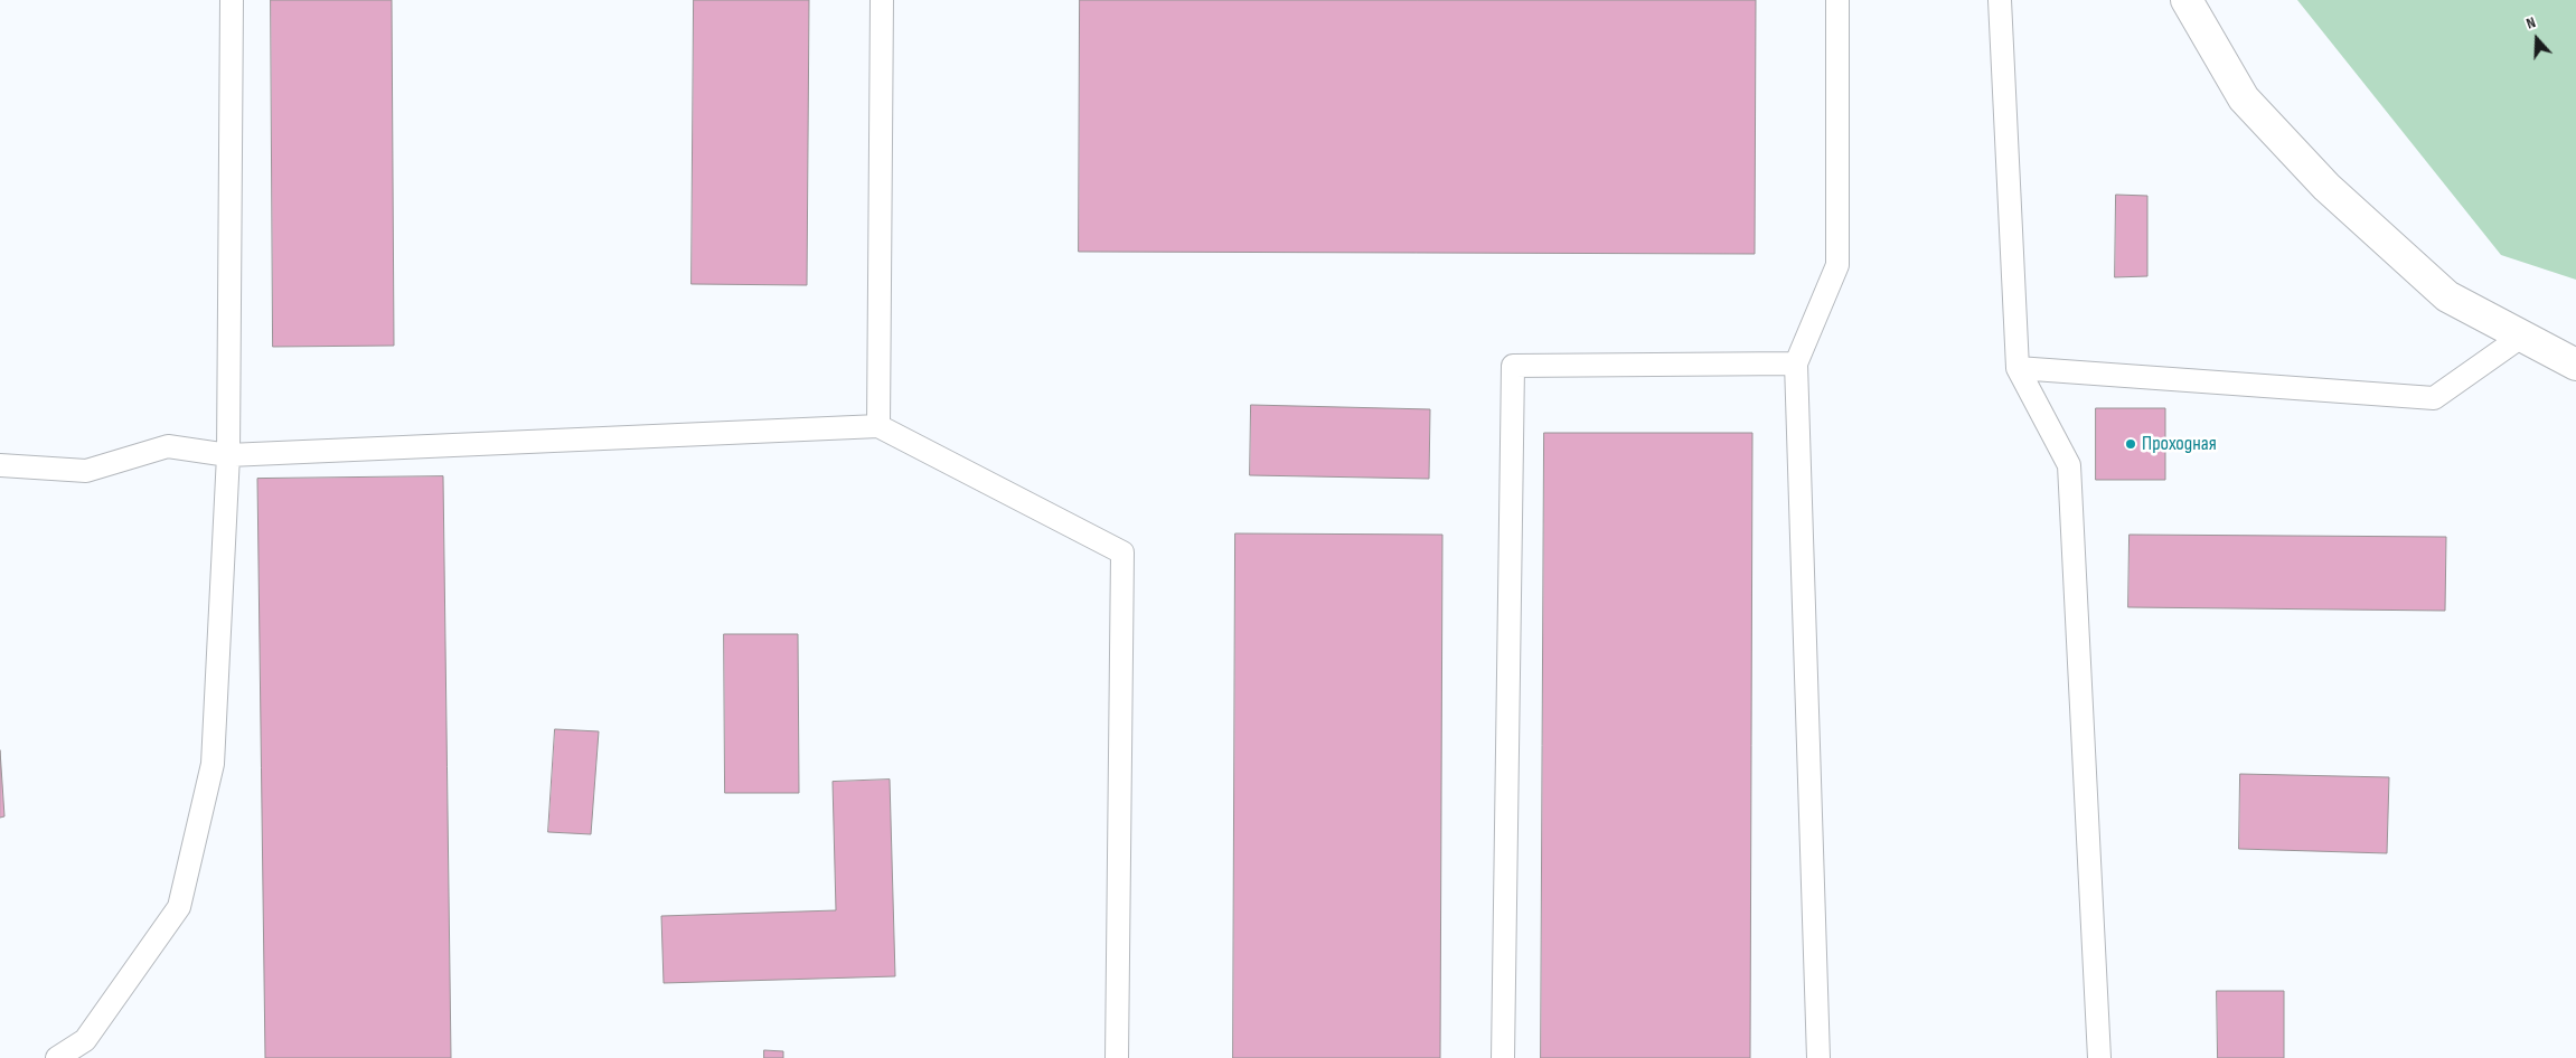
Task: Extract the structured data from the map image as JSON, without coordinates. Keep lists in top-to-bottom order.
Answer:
{
  "places": ["Проходная"],
  "north": "top"
}
